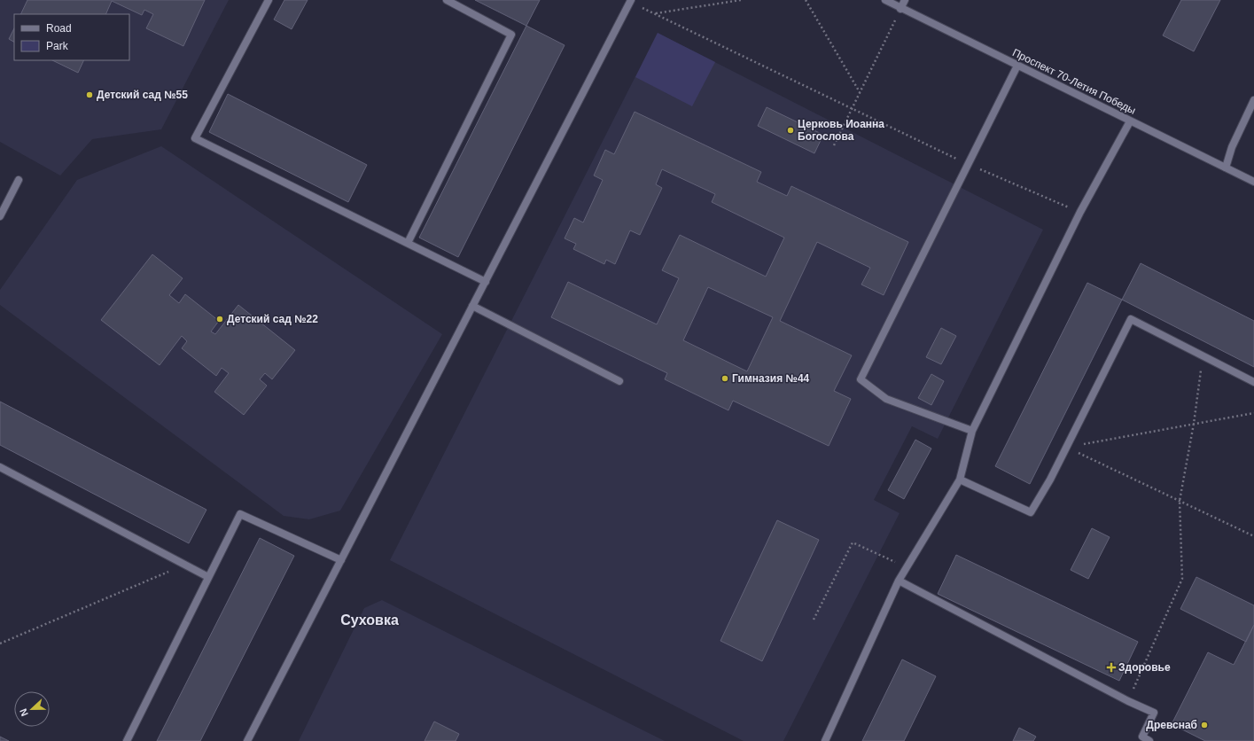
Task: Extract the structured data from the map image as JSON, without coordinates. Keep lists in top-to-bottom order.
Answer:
{
  "streets": {
    "street": ["Проспект 70-Летия Победы"]
  },
  "districts": ["Суховка"],
  "places": {
    "other": [
      "Детский сад №55",
      "Церковь Иоанна Богослова",
      "Детский сад №22",
      "Гимназия №44",
      "Древснаб"
    ],
    "health": ["Здоровье"]
  },
  "legend": ["Road", "Park"],
  "north": "left"
}
